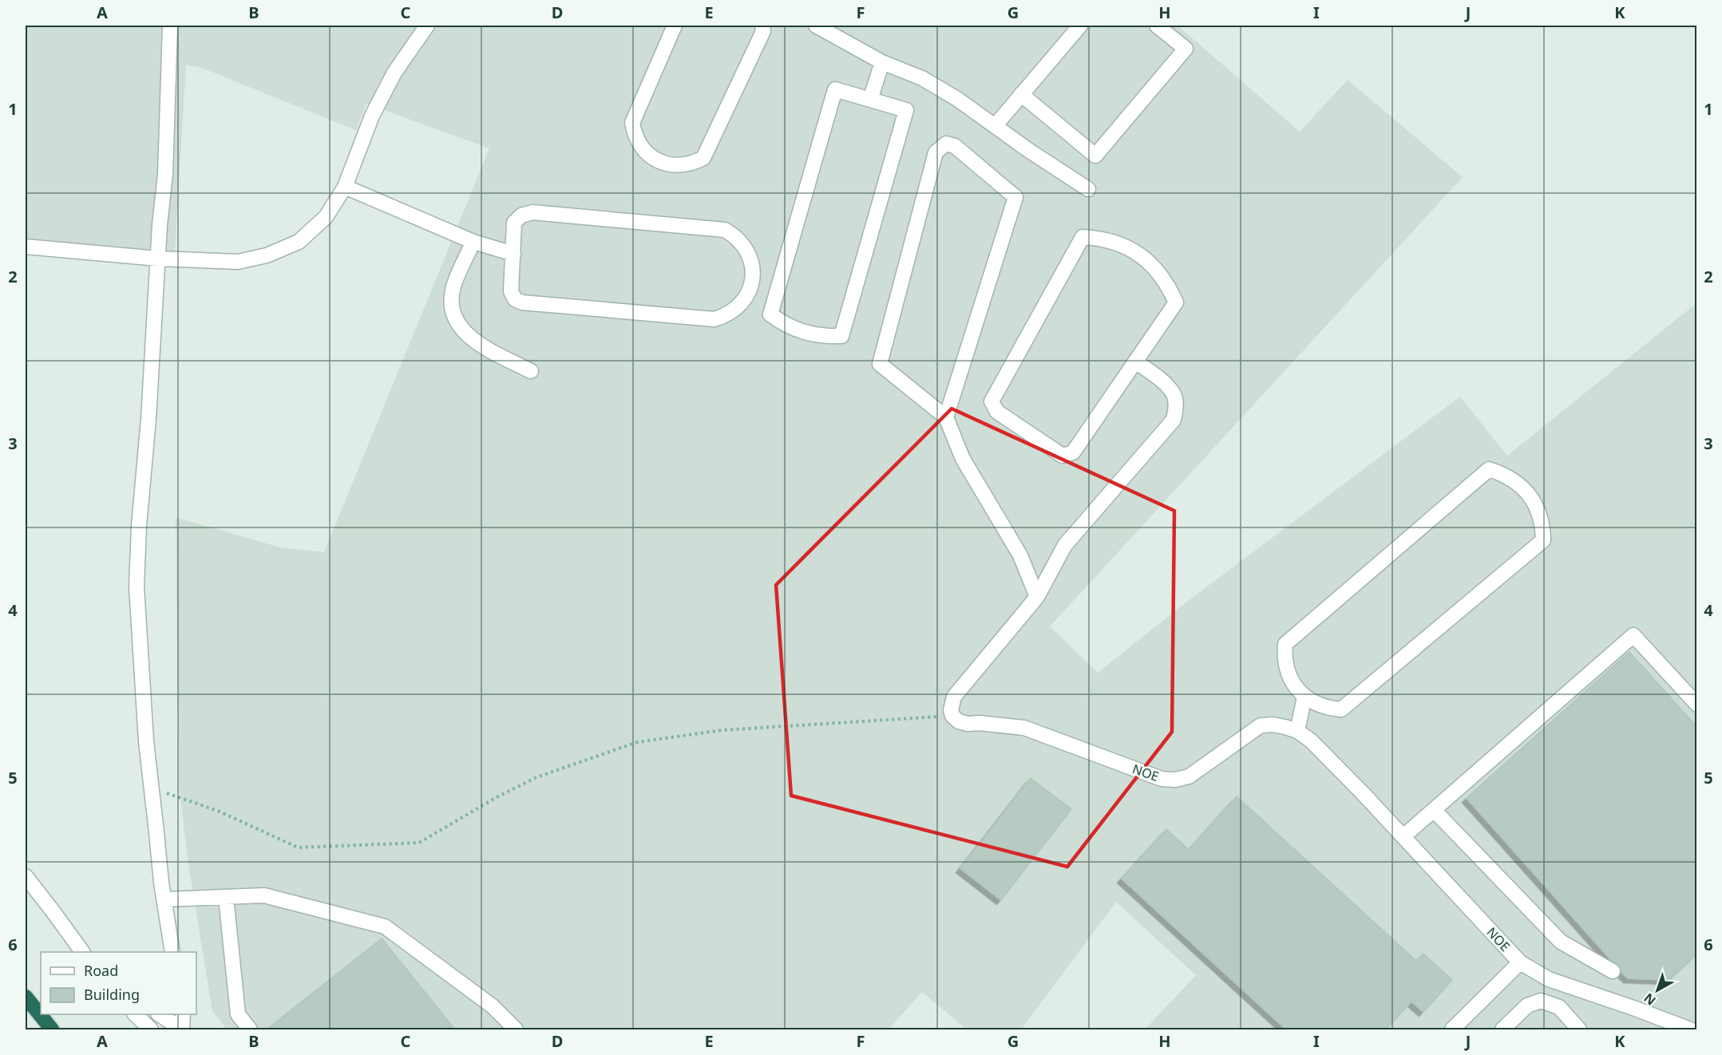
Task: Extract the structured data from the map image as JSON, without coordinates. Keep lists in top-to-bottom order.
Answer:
{
  "streets": {
    "street": ["NOE"]
  },
  "legend": ["Road", "Building"],
  "north": "bottom left",
  "grid": {
    "columns": [
      "A",
      "B",
      "C",
      "D",
      "E",
      "F",
      "G",
      "H",
      "I",
      "J",
      "K"
    ],
    "rows": [
      "1",
      "2",
      "3",
      "4",
      "5",
      "6"
    ]
  }
}
